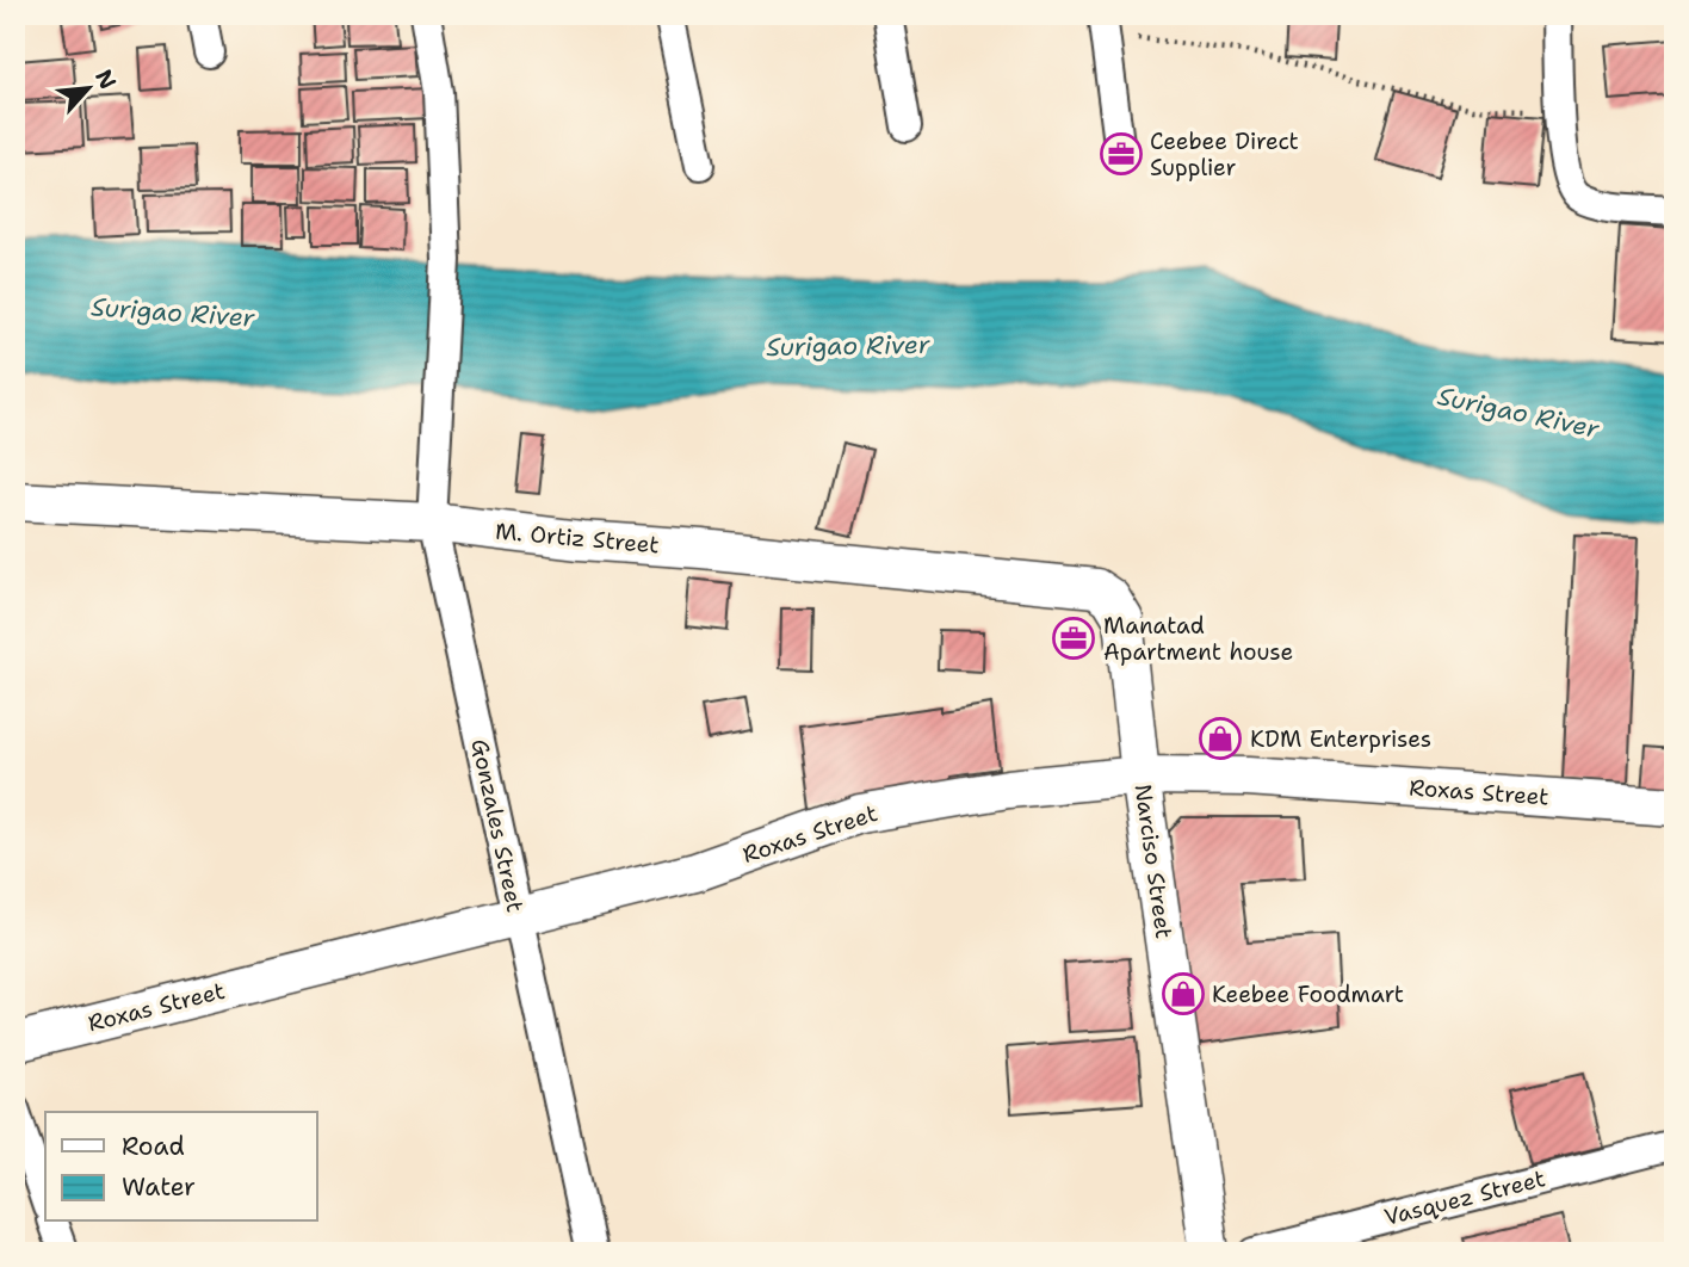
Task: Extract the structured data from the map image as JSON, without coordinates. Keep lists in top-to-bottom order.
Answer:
{
  "streets": {
    "street": [
      "M. Ortiz Street",
      "Roxas Street",
      "Gonzales Street",
      "Narciso Street",
      "Vasquez Street"
    ]
  },
  "crossings": [
    ["M. Ortiz Street", "Gonzales Street"],
    ["M. Ortiz Street", "Narciso Street"],
    ["Roxas Street", "Gonzales Street"],
    ["Roxas Street", "Narciso Street"]
  ],
  "water": ["Surigao River"],
  "places": {
    "office": ["Ceebee Direct Supplier", "Manatad Apartment house"],
    "shop": ["KDM Enterprises", "Keebee Foodmart"]
  },
  "legend": ["Road", "Water"],
  "north": "top right"
}
